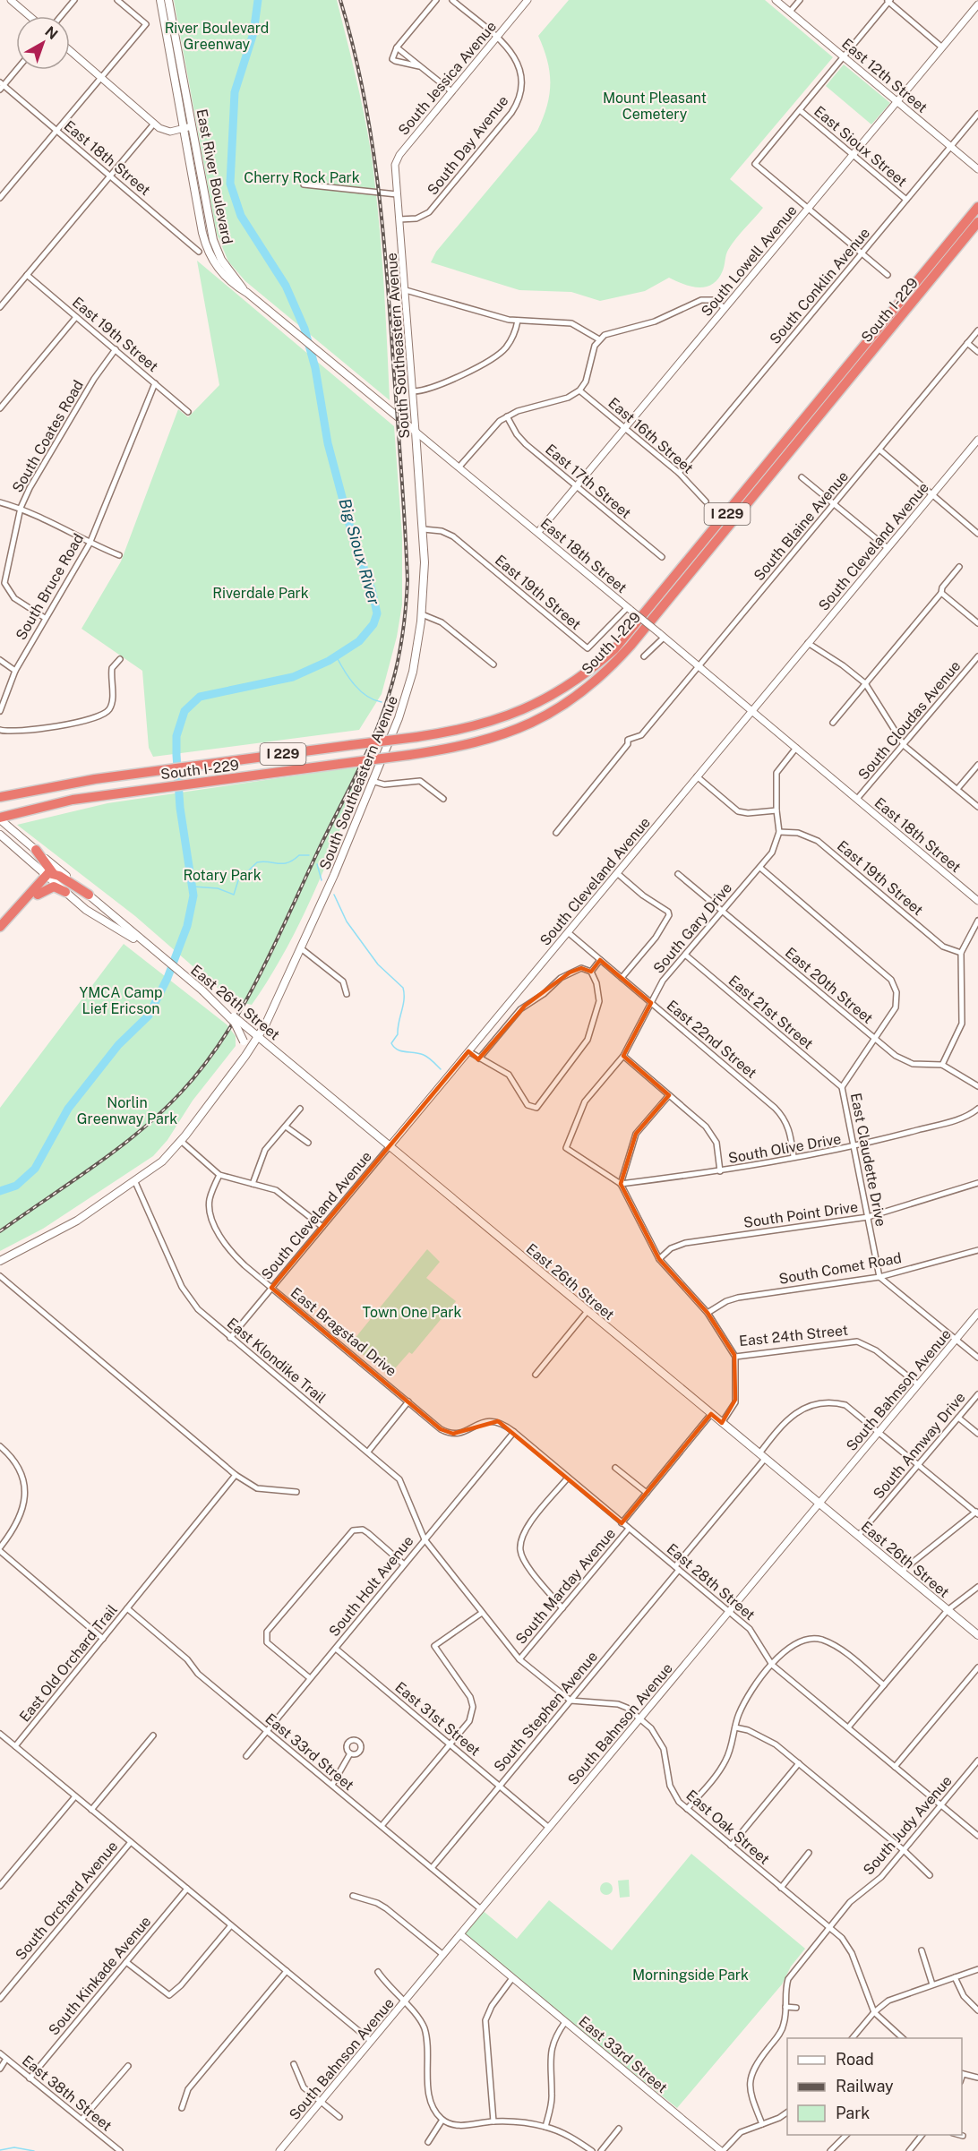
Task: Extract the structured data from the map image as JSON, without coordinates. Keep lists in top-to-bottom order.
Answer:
{
  "streets": {
    "highway": ["South I-229", "I 229"],
    "main road": [
      "East 18th Street",
      "East River Boulevard",
      "South Southeastern Avenue",
      "East 26th Street"
    ],
    "street": [
      "East 12th Street",
      "South Jessica Avenue",
      "South Day Avenue",
      "East Sioux Street",
      "South Lowell Avenue",
      "South Conklin Avenue",
      "East 19th Street",
      "East 16th Street",
      "South Coates Road",
      "East 17th Street",
      "South Blaine Avenue",
      "South Cleveland Avenue",
      "South Bruce Road",
      "South Cloudas Avenue",
      "South Gary Drive",
      "East 20th Street",
      "East 21st Street",
      "East 22nd Street",
      "South Olive Drive",
      "East Claudette Drive",
      "South Point Drive",
      "South Comet Road",
      "East Bragstad Drive",
      "East 24th Street",
      "East Klondike Trail",
      "South Bahnson Avenue",
      "South Annway Drive",
      "East 28th Street",
      "South Holt Avenue",
      "South Marday Avenue",
      "East Old Orchard Trail",
      "South Stephen Avenue",
      "East 31st Street",
      "East 33rd Street",
      "South Judy Avenue",
      "East Oak Street",
      "South Orchard Avenue",
      "South Kinkade Avenue",
      "East 38th Street"
    ]
  },
  "crossings": [
    ["East 12th Street", "South Lowell Avenue"],
    ["East 12th Street", "South Conklin Avenue"],
    ["South Jessica Avenue", "South Day Avenue"],
    ["South Jessica Avenue", "South Southeastern Avenue"],
    ["South Day Avenue", "South Southeastern Avenue"],
    ["East Sioux Street", "South Lowell Avenue"],
    ["East Sioux Street", "South Conklin Avenue"],
    ["East 18th Street", "East River Boulevard"],
    ["East 18th Street", "South Lowell Avenue"],
    ["East 18th Street", "East 19th Street"],
    ["East 18th Street", "South Southeastern Avenue"],
    ["East 18th Street", "South Blaine Avenue"],
    ["East 18th Street", "South Cleveland Avenue"],
    ["East 18th Street", "South Cloudas Avenue"],
    ["South Lowell Avenue", "East 16th Street"],
    ["South Lowell Avenue", "East 17th Street"],
    ["South Conklin Avenue", "East 16th Street"],
    ["South I-229", "East 26th Street"],
    ["East 19th Street", "South Southeastern Avenue"],
    ["East 19th Street", "South Coates Road"],
    ["East 19th Street", "South Bruce Road"],
    ["East 19th Street", "South Gary Drive"],
    ["South Southeastern Avenue", "East 26th Street"],
    ["South Southeastern Avenue", "East Klondike Trail"],
    ["South Coates Road", "South Bruce Road"],
    ["South Cleveland Avenue", "East 26th Street"],
    ["South Cleveland Avenue", "East 22nd Street"],
    ["South Cleveland Avenue", "East Bragstad Drive"],
    ["South Cleveland Avenue", "East Klondike Trail"],
    ["South Gary Drive", "East 20th Street"],
    ["South Gary Drive", "East 21st Street"],
    ["South Gary Drive", "East 22nd Street"],
    ["South Gary Drive", "East Claudette Drive"],
    ["South Gary Drive", "East 24th Street"],
    ["East 20th Street", "East Claudette Drive"],
    ["East 26th Street", "South Bahnson Avenue"],
    ["East 26th Street", "South Annway Drive"],
    ["East 26th Street", "South Marday Avenue"],
    ["East 26th Street", "South Stephen Avenue"],
    ["East 21st Street", "East Claudette Drive"],
    ["East 22nd Street", "South Olive Drive"],
    ["South Olive Drive", "East Claudette Drive"],
    ["South Olive Drive", "East 24th Street"],
    ["East Claudette Drive", "South Point Drive"],
    ["East Claudette Drive", "South Comet Road"],
    ["South Point Drive", "East 24th Street"],
    ["South Comet Road", "East 24th Street"],
    ["East Bragstad Drive", "East 28th Street"],
    ["East 24th Street", "South Bahnson Avenue"],
    ["East Klondike Trail", "South Holt Avenue"],
    ["South Bahnson Avenue", "East 28th Street"],
    ["South Bahnson Avenue", "South Stephen Avenue"],
    ["South Bahnson Avenue", "East 31st Street"],
    ["South Bahnson Avenue", "East 33rd Street"],
    ["South Bahnson Avenue", "East Oak Street"],
    ["South Annway Drive", "South Stephen Avenue"],
    ["East 28th Street", "South Holt Avenue"],
    ["East 28th Street", "South Marday Avenue"],
    ["East 28th Street", "South Stephen Avenue"],
    ["East 28th Street", "South Judy Avenue"],
    ["South Holt Avenue", "East 31st Street"],
    ["South Holt Avenue", "East 33rd Street"],
    ["East Old Orchard Trail", "East 33rd Street"],
    ["South Stephen Avenue", "East 31st Street"],
    ["South Stephen Avenue", "East 33rd Street"],
    ["South Stephen Avenue", "East Oak Street"],
    ["South Judy Avenue", "East Oak Street"],
    ["South Kinkade Avenue", "East 38th Street"]
  ],
  "water": ["Big Sioux River"],
  "parks": [
    "River Boulevard Greenway",
    "Mount Pleasant Cemetery",
    "Cherry Rock Park",
    "Riverdale Park",
    "Rotary Park",
    "YMCA Camp Lief Ericson",
    "Norlin Greenway Park",
    "Town One Park",
    "Morningside Park"
  ],
  "legend": ["Road", "Railway", "Park"],
  "north": "top right"
}
